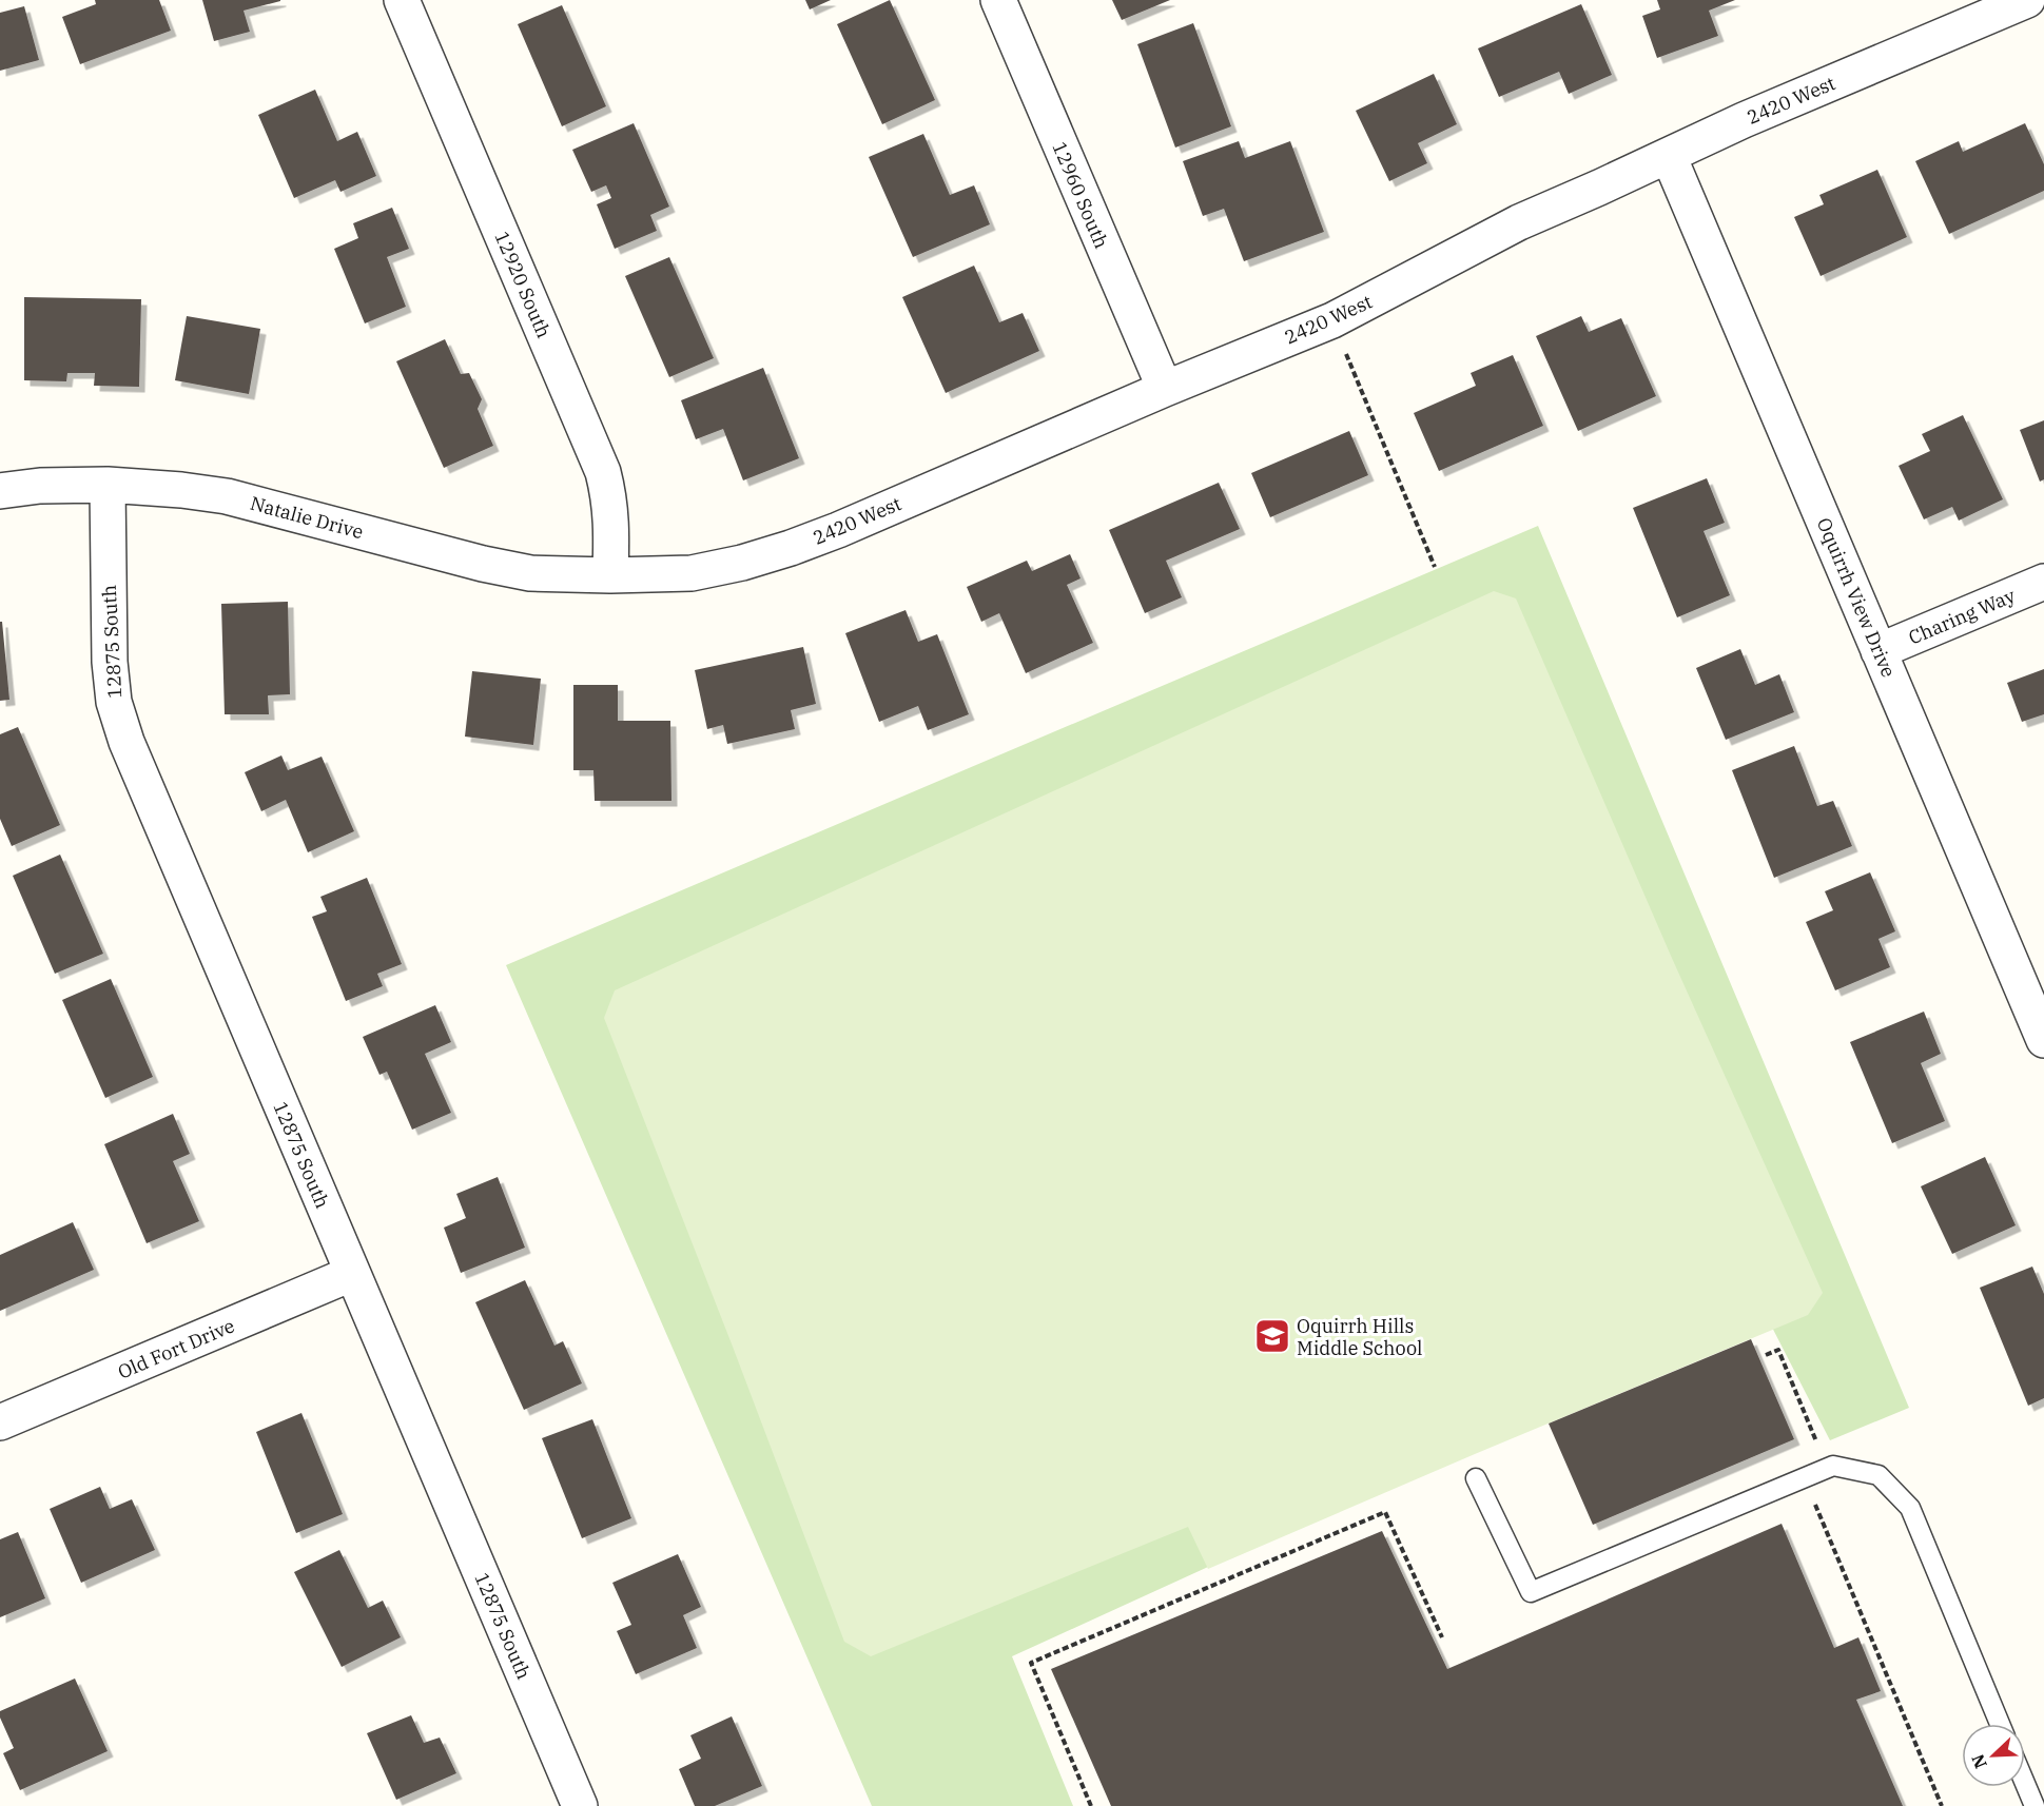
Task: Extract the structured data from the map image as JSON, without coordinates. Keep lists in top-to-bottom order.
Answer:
{
  "streets": {
    "street": [
      "2420 West",
      "12960 South",
      "12920 South",
      "Natalie Drive",
      "Oquirrh View Drive",
      "Charing Way",
      "12875 South",
      "Old Fort Drive"
    ]
  },
  "crossings": [
    ["2420 West", "12960 South"],
    ["2420 West", "12920 South"],
    ["2420 West", "Natalie Drive"],
    ["2420 West", "Oquirrh View Drive"],
    ["12920 South", "Natalie Drive"],
    ["Natalie Drive", "12875 South"],
    ["Oquirrh View Drive", "Charing Way"],
    ["12875 South", "Old Fort Drive"]
  ],
  "places": {
    "school or university": ["Oquirrh Hills Middle School"]
  },
  "north": "bottom left"
}
